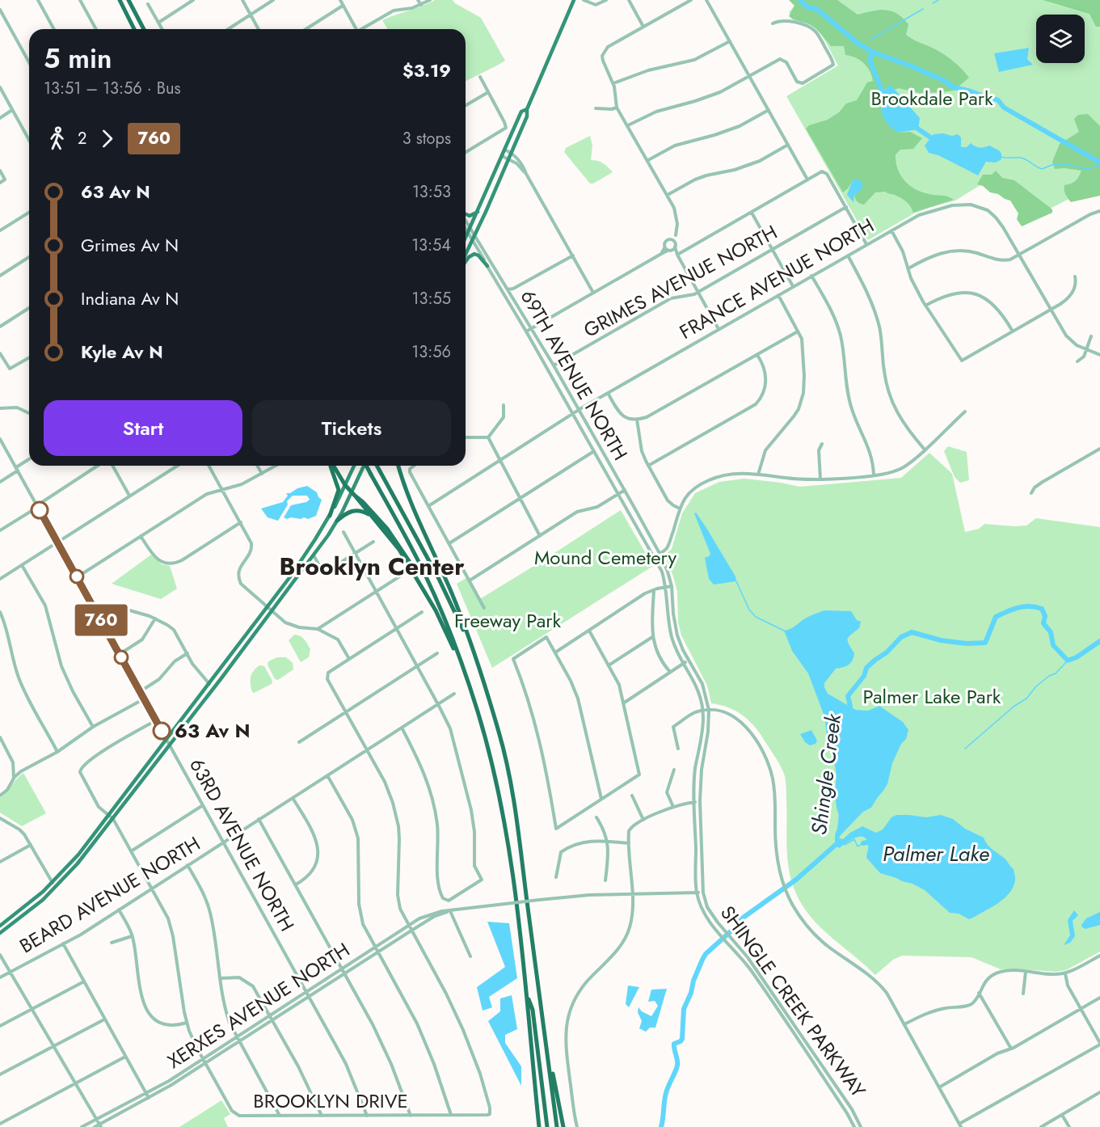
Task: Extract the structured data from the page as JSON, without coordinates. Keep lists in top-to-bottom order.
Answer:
{
  "streets": {
    "street": [
      "FRANCE AVENUE NORTH",
      "GRIMES AVENUE NORTH",
      "69TH AVENUE NORTH",
      "63RD AVENUE NORTH",
      "BEARD AVENUE NORTH",
      "SHINGLE CREEK PARKWAY",
      "XERXES AVENUE NORTH",
      "BROOKLYN DRIVE"
    ]
  },
  "crossings": [
    ["FRANCE AVENUE NORTH", "69TH AVENUE NORTH"],
    ["GRIMES AVENUE NORTH", "69TH AVENUE NORTH"],
    ["69TH AVENUE NORTH", "SHINGLE CREEK PARKWAY"],
    ["63RD AVENUE NORTH", "BEARD AVENUE NORTH"],
    ["63RD AVENUE NORTH", "XERXES AVENUE NORTH"],
    ["63RD AVENUE NORTH", "BROOKLYN DRIVE"],
    ["BEARD AVENUE NORTH", "BROOKLYN DRIVE"],
    ["SHINGLE CREEK PARKWAY", "XERXES AVENUE NORTH"],
    ["XERXES AVENUE NORTH", "BROOKLYN DRIVE"]
  ],
  "districts": ["Brooklyn Center"],
  "water": ["Shingle Creek", "Palmer Lake"],
  "parks": [
    "Brookdale Park",
    "Mound Cemetery",
    "Freeway Park",
    "Palmer Lake Park"
  ],
  "places": ["63 Av N"],
  "lines": ["bus line 760"],
  "page": {
    "on_map": "760",
    "heading": ["5 min", "13:51 – 13:56 · Bus", "$3.19"],
    "legs": ["2", "760", "3 stops"],
    "list": [
      {
        "name": "63 Av N",
        "value": "13:53"
      },
      {
        "name": "Grimes Av N",
        "value": "13:54"
      },
      {
        "name": "Indiana Av N",
        "value": "13:55"
      },
      {
        "name": "Kyle Av N",
        "value": "13:56"
      }
    ],
    "buttons": ["Start", "Tickets"]
  }
}
